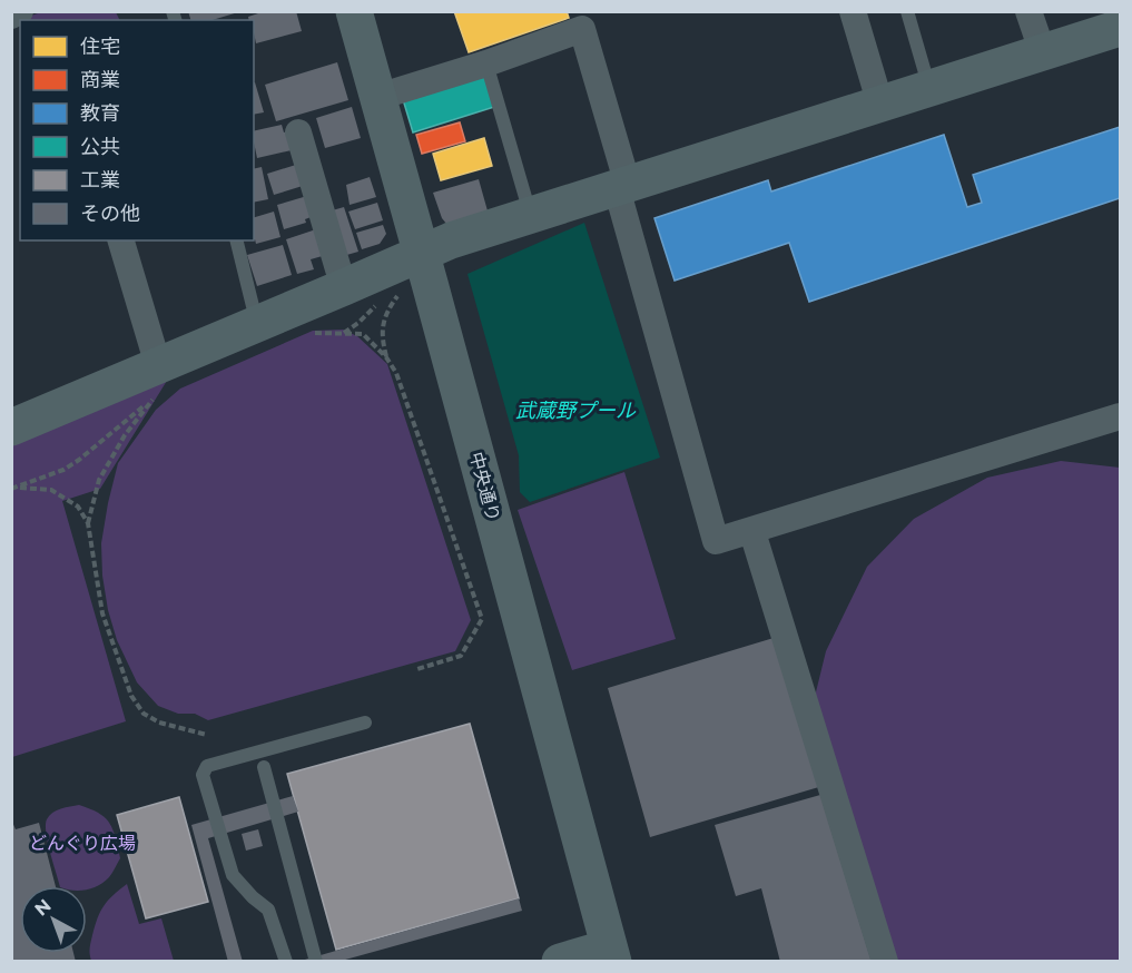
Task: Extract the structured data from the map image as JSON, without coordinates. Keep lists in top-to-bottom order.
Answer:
{
  "streets": {
    "street": ["中央通り"]
  },
  "water": ["武蔵野プール"],
  "parks": ["どんぐり広場"],
  "legend": [
    "住宅",
    "商業",
    "教育",
    "公共",
    "工業",
    "その他"
  ],
  "north": "top left"
}
